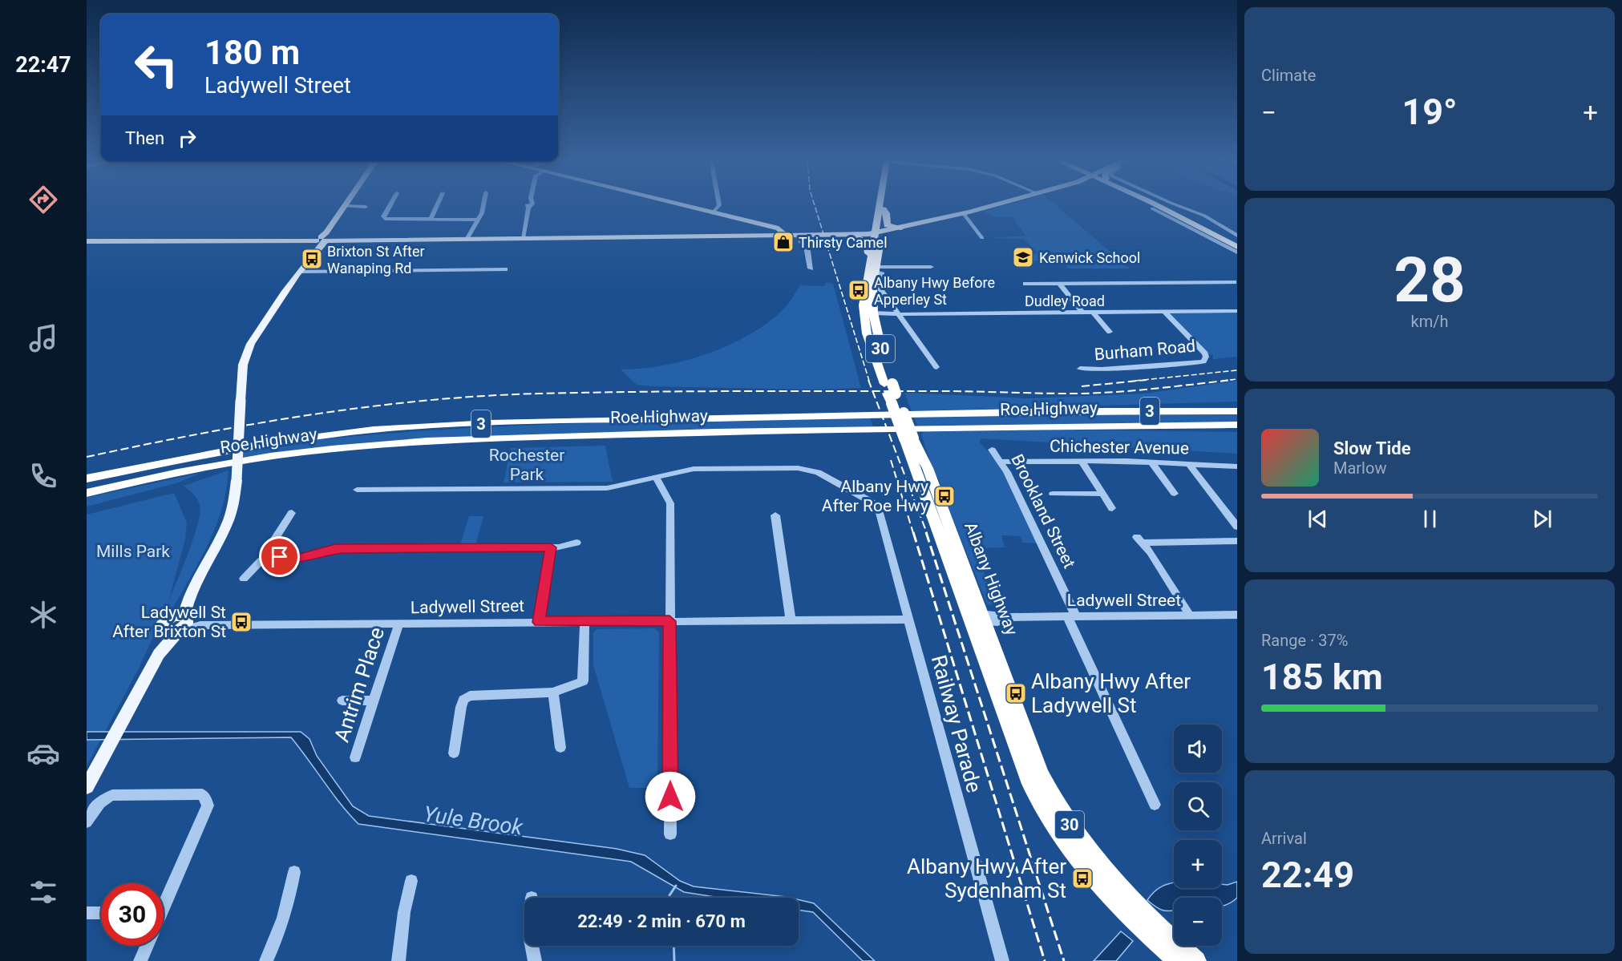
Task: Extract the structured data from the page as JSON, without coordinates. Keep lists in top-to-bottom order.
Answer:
{
  "streets": {
    "highway": [
      "30",
      "Roe Highway",
      "3",
      "Albany Highway"
    ],
    "street": [
      "Dudley Road",
      "Burham Road",
      "Chichester Avenue",
      "Brookland Street",
      "Ladywell Street",
      "Antrim Place",
      "Railway Parade"
    ]
  },
  "crossings": [
    ["Dudley Road", "Burham Road"],
    ["Dudley Road", "Albany Highway"],
    ["Chichester Avenue", "Brookland Street"],
    ["Brookland Street", "Ladywell Street"],
    ["Albany Highway", "Ladywell Street"],
    ["Ladywell Street", "Antrim Place"],
    ["Ladywell Street", "Railway Parade"]
  ],
  "water": ["Yule Brook"],
  "parks": ["Rochester Park", "Mills Park"],
  "places": {
    "shop": ["Thirsty Camel"],
    "school or university": ["Kenwick School"],
    "bus stop": [
      "Brixton St After Wanaping Rd",
      "Albany Hwy Before Apperley St",
      "Albany Hwy After Roe Hwy",
      "Ladywell St After Brixton St",
      "Albany Hwy After Ladywell St",
      "Albany Hwy After Sydenham St"
    ]
  },
  "page": {
    "tabs": "22:47",
    "tile": [
      "Climate",
      ["28", "km/h"],
      ["Range · 37%", "185 km"],
      ["Arrival", "22:49"]
    ],
    "turn": ["180 m", "Ladywell Street"],
    "heat": ["−", "19°", "+"],
    "then": "Then",
    "song": ["Slow Tide", "Marlow"],
    "map_buttons": ["+", "−"],
    "limit": "30",
    "trip": "22:49 · 2 min · 670 m"
  }
}
